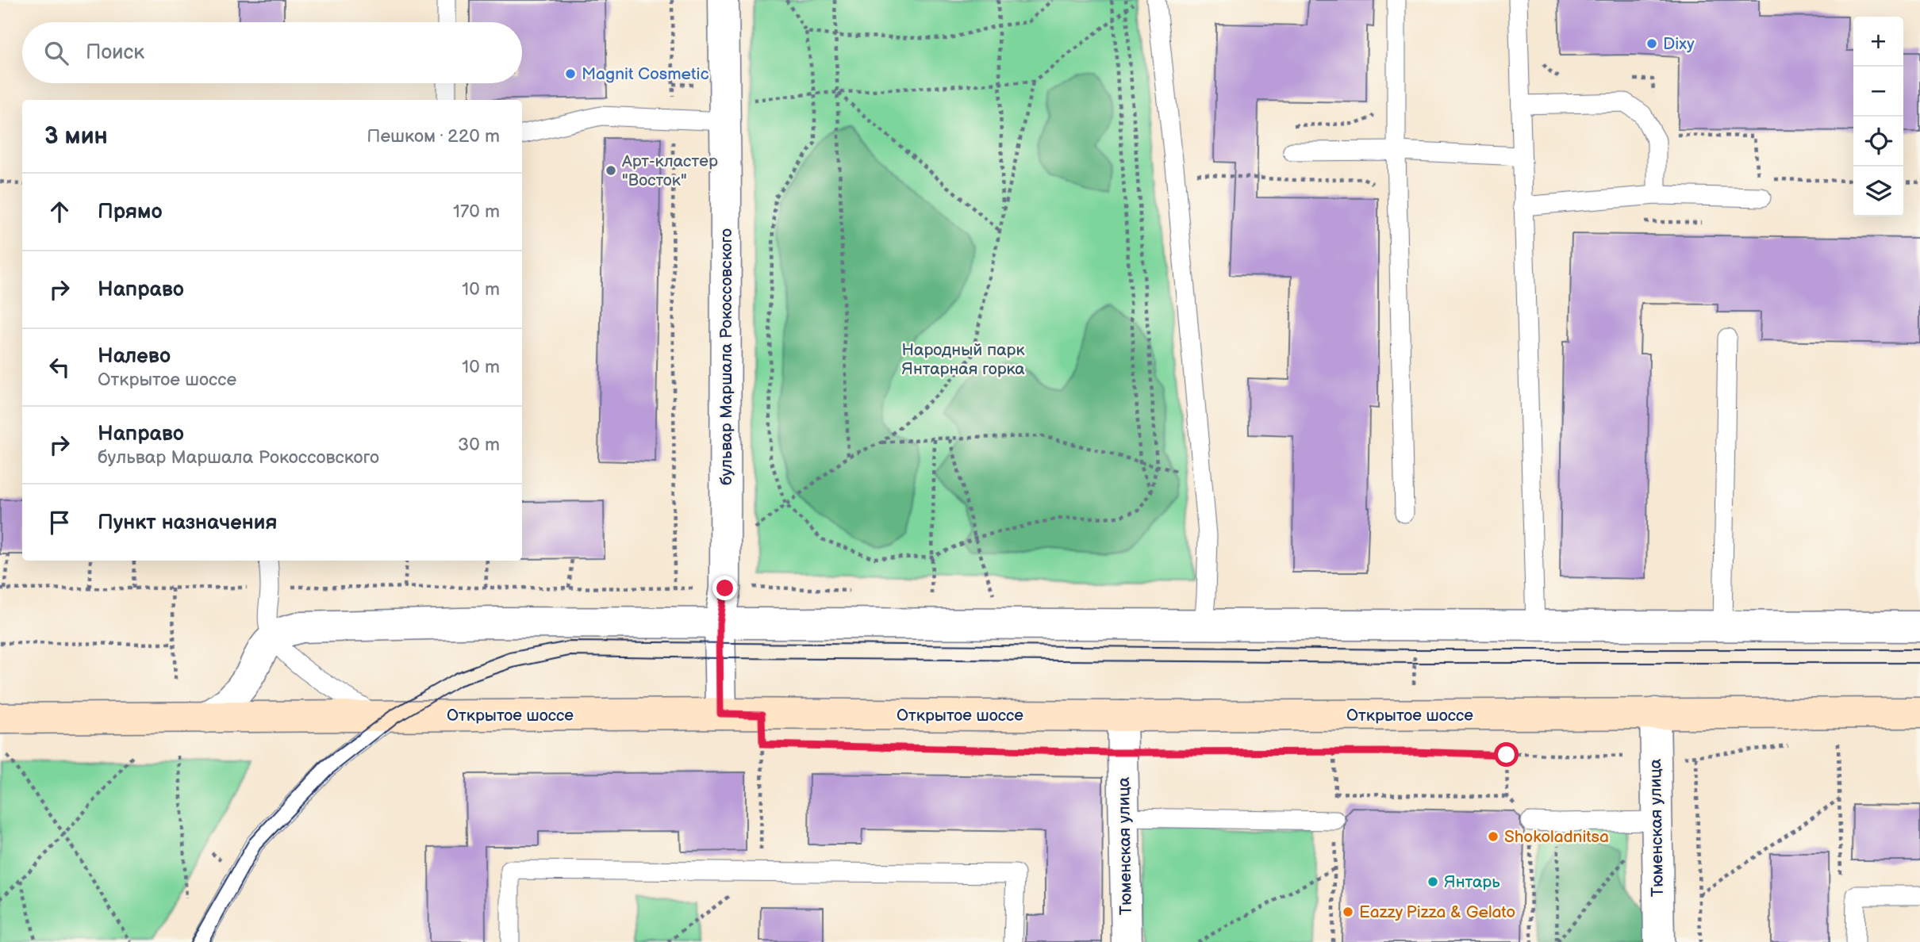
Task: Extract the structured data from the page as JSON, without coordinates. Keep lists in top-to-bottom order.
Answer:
{
  "streets": {
    "main road": ["Открытое шоссе"],
    "street": ["бульвар Маршала Рокоссовского", "Тюменская улица"]
  },
  "crossings": [
    ["бульвар Маршала Рокоссовского", "Открытое шоссе"],
    ["Открытое шоссе", "Тюменская улица"]
  ],
  "parks": ["Народный парк Янтарная горка"],
  "places": [
    "Dixy",
    "Magnit Cosmetic",
    "Арт-кластер \"Восток\"",
    "Shokoladnitsa",
    "Янтарь",
    "Eazzy Pizza & Gelato"
  ],
  "page": {
    "map_buttons": ["+", "−"],
    "search": "Поиск",
    "heading": ["3 мин", "Пешком · 220 m"],
    "list": [
      ["Прямо", "170 m"],
      ["Направо", "10 m"],
      ["Налево", "Открытое шоссе", "10 m"],
      ["Направо", "бульвар Маршала Рокоссовского", "30 m"],
      "Пункт назначения"
    ]
  }
}
